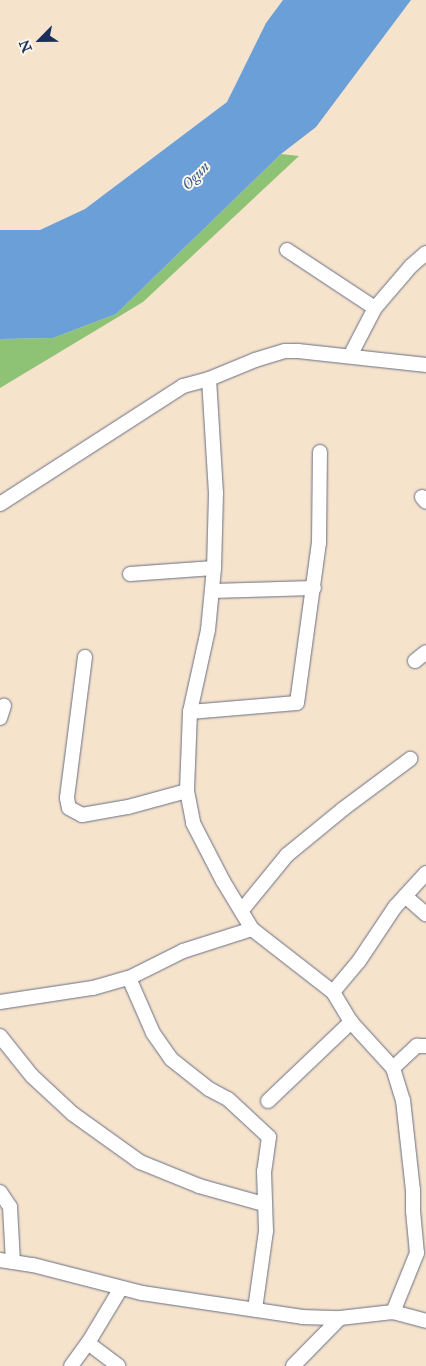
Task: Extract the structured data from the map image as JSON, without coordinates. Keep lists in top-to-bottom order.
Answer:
{
  "water": ["Ogun"],
  "north": "bottom left"
}
